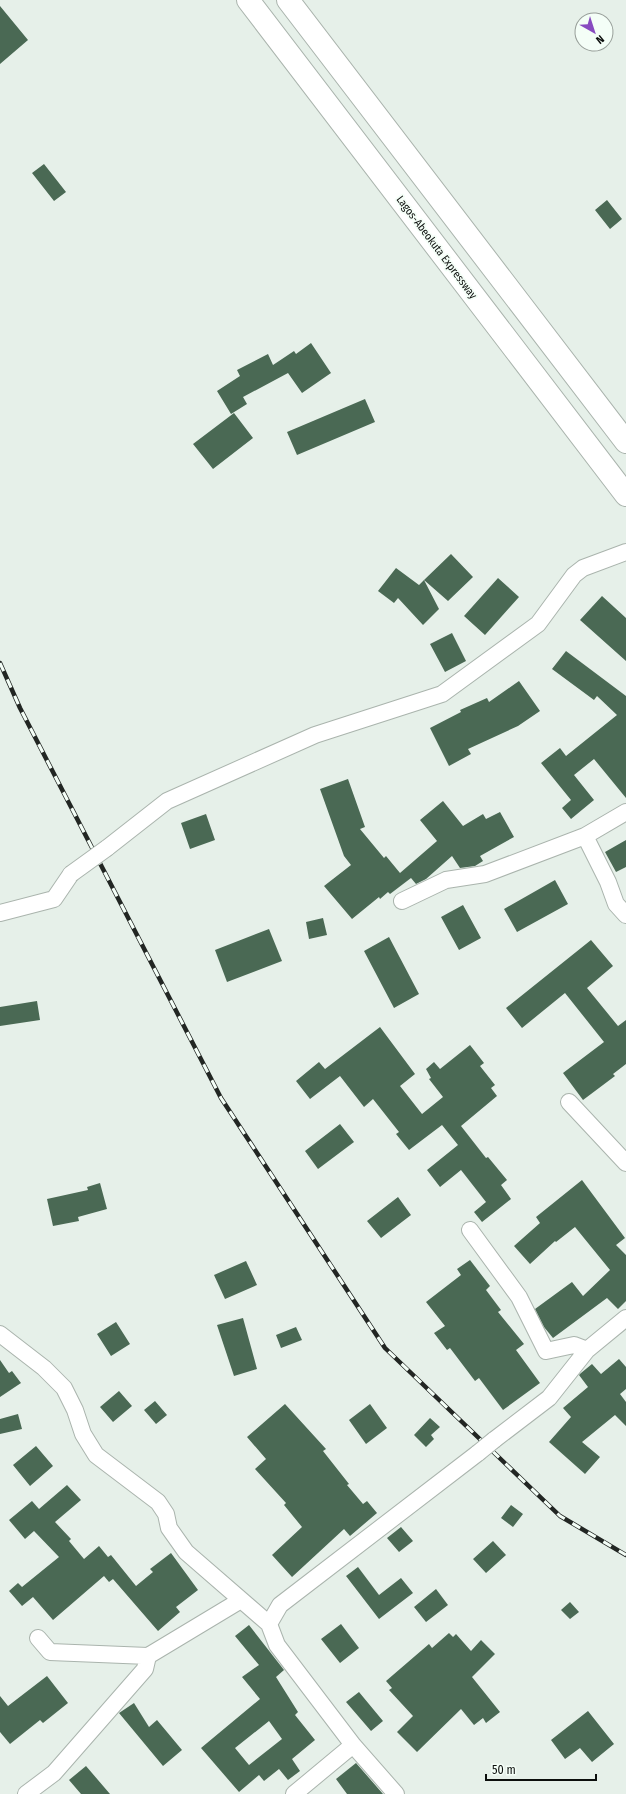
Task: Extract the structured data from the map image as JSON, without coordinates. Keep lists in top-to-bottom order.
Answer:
{
  "streets": {
    "highway": ["Lagos-Abeokuta Expressway"]
  },
  "scale_bar": "50 m",
  "north": "bottom right"
}
